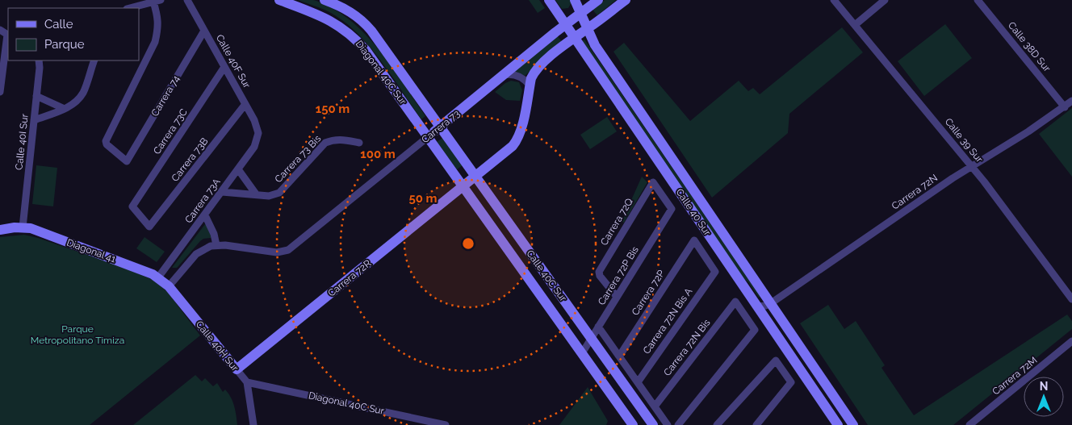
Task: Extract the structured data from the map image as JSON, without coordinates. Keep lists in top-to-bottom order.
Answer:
{
  "streets": {
    "street": [
      "Calle 38D Sur",
      "Calle 40F Sur",
      "Diagonal 40C Sur",
      "Carrera 74",
      "Carrera 73",
      "Carrera 73C",
      "Calle 39 Sur",
      "Calle 40I Sur",
      "Carrera 73 Bis",
      "Carrera 73B",
      "Carrera 72N",
      "Carrera 73A",
      "Calle 40 Sur",
      "Carrera 72Q",
      "Diagonal 41",
      "Calle 40C Sur",
      "Carrera 72P Bis",
      "Carrera 72R",
      "Carrera 72P",
      "Carrera 72N Bis A",
      "Calle 40H Sur",
      "Carrera 72N Bis",
      "Carrera 72M"
    ]
  },
  "crossings": [
    ["Calle 38D Sur", "Carrera 72N"],
    ["Calle 40F Sur", "Carrera 74"],
    ["Calle 40F Sur", "Carrera 73C"],
    ["Calle 40F Sur", "Carrera 73B"],
    ["Calle 40F Sur", "Carrera 73A"],
    ["Diagonal 40C Sur", "Carrera 73"],
    ["Diagonal 40C Sur", "Calle 40C Sur"],
    ["Diagonal 40C Sur", "Calle 40H Sur"],
    ["Carrera 73", "Calle 40 Sur"],
    ["Carrera 73", "Calle 40C Sur"],
    ["Carrera 73C", "Carrera 73B"],
    ["Calle 39 Sur", "Carrera 72N"],
    ["Calle 40I Sur", "Diagonal 41"],
    ["Carrera 72N", "Calle 40 Sur"],
    ["Carrera 73A", "Diagonal 41"],
    ["Carrera 73A", "Calle 40H Sur"],
    ["Calle 40 Sur", "Carrera 72Q"],
    ["Calle 40 Sur", "Carrera 72P Bis"],
    ["Calle 40 Sur", "Carrera 72P"],
    ["Calle 40 Sur", "Carrera 72N Bis A"],
    ["Carrera 72Q", "Carrera 72P Bis"],
    ["Diagonal 41", "Calle 40H Sur"],
    ["Calle 40C Sur", "Carrera 72P Bis"],
    ["Calle 40C Sur", "Carrera 72R"],
    ["Carrera 72R", "Calle 40H Sur"]
  ],
  "parks": ["Parque Metropolitano Timiza"],
  "legend": ["Calle", "Parque"],
  "north": "top",
  "rings": ["150 m", "100 m", "50 m"]
}
